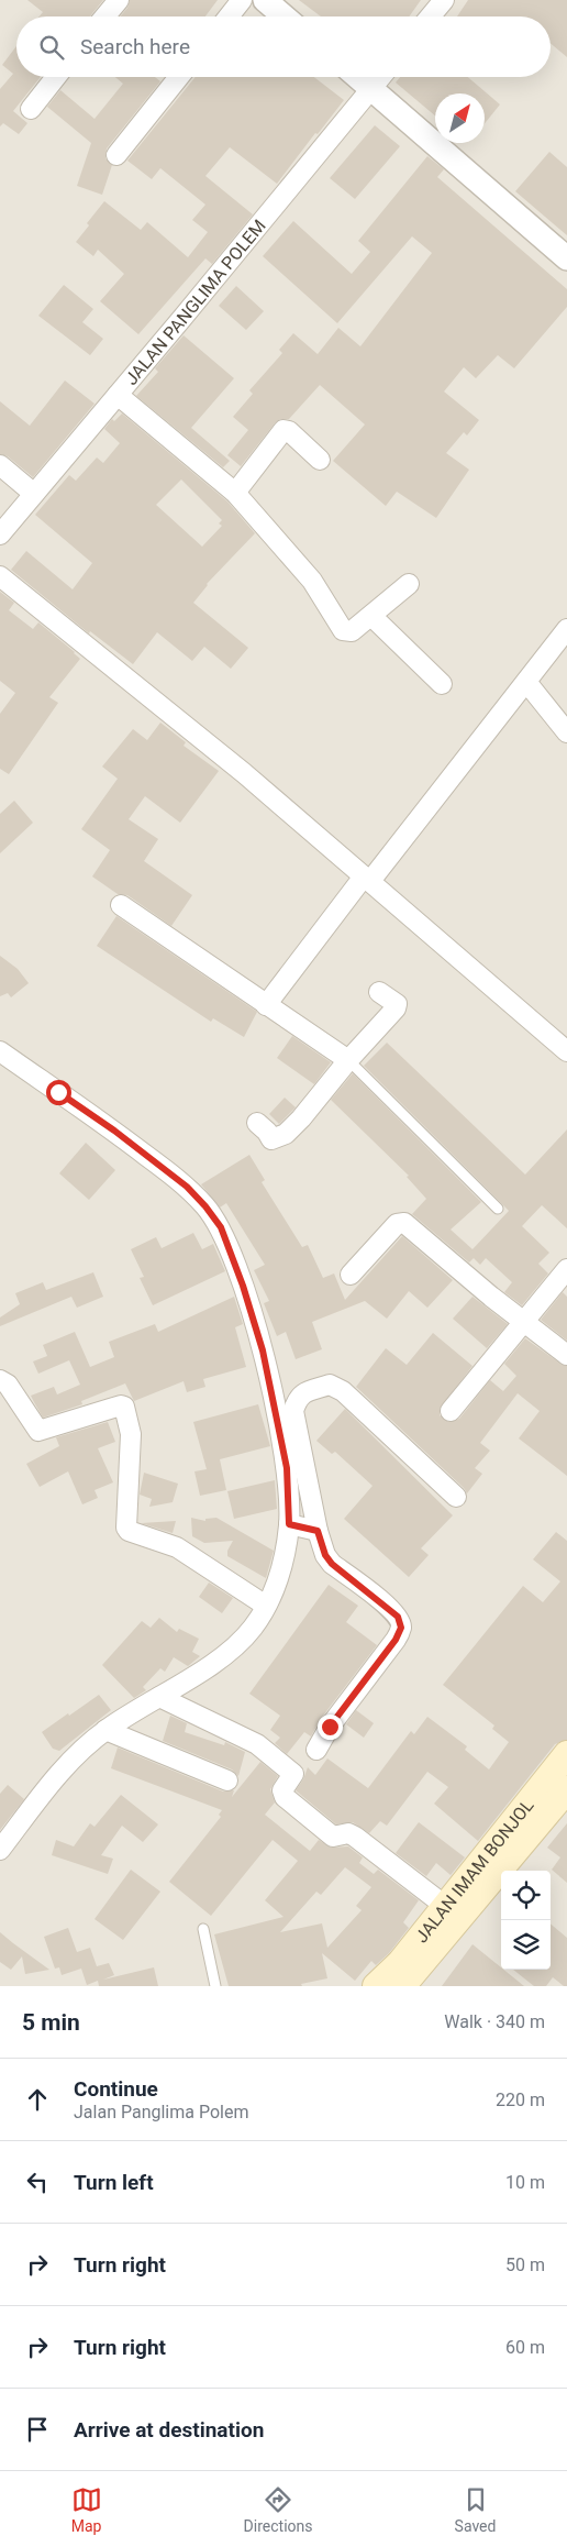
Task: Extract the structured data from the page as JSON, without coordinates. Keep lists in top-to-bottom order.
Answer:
{
  "streets": {
    "main road": ["JALAN IMAM BONJOL"],
    "street": ["JALAN PANGLIMA POLEM"]
  },
  "north": "top right",
  "page": {
    "search": "Search here",
    "heading": ["5 min", "Walk · 340 m"],
    "list": [
      ["Continue", "Jalan Panglima Polem", "220 m"],
      ["Turn left", "10 m"],
      ["Turn right", "50 m"],
      ["Turn right", "60 m"],
      "Arrive at destination"
    ],
    "nav": ["Map", "Directions", "Saved"]
  }
}
